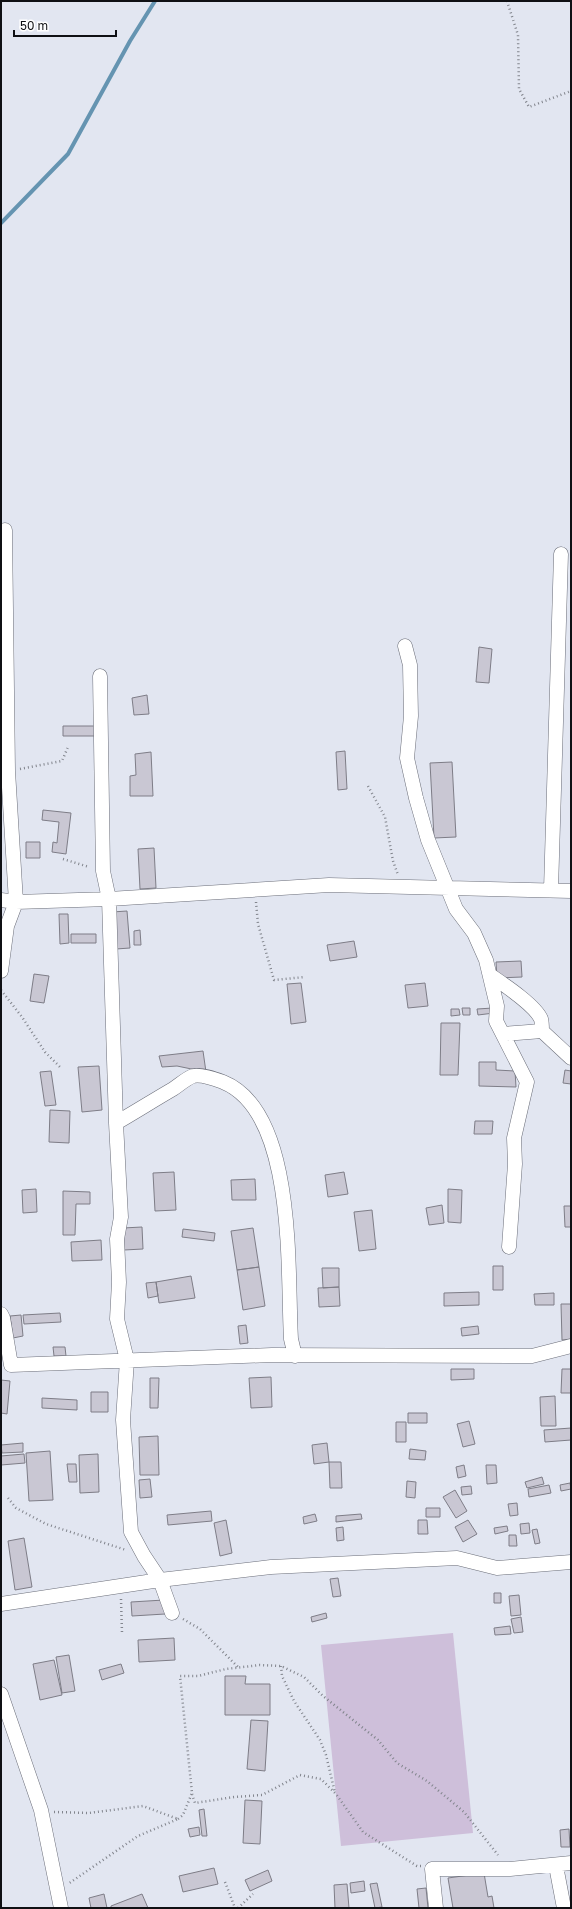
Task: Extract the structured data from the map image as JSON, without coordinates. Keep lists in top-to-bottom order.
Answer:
{
  "scale_bar": "50 m"
}
